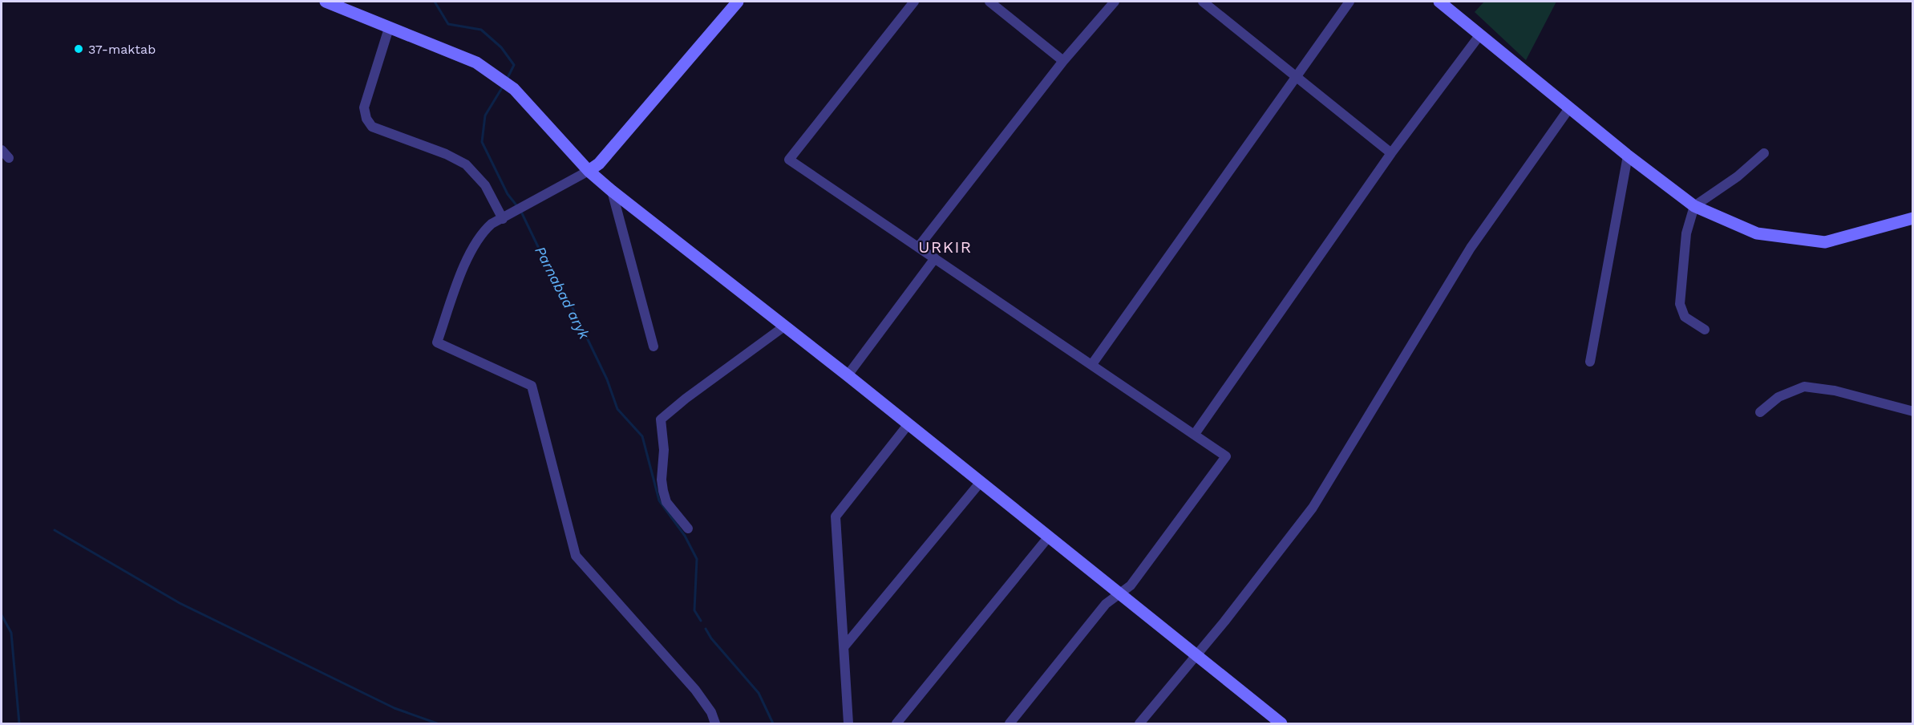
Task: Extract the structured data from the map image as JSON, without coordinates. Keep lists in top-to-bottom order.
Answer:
{
  "districts": ["URKIR"],
  "water": ["Parnabad aryk"],
  "places": ["37-maktab"]
}
